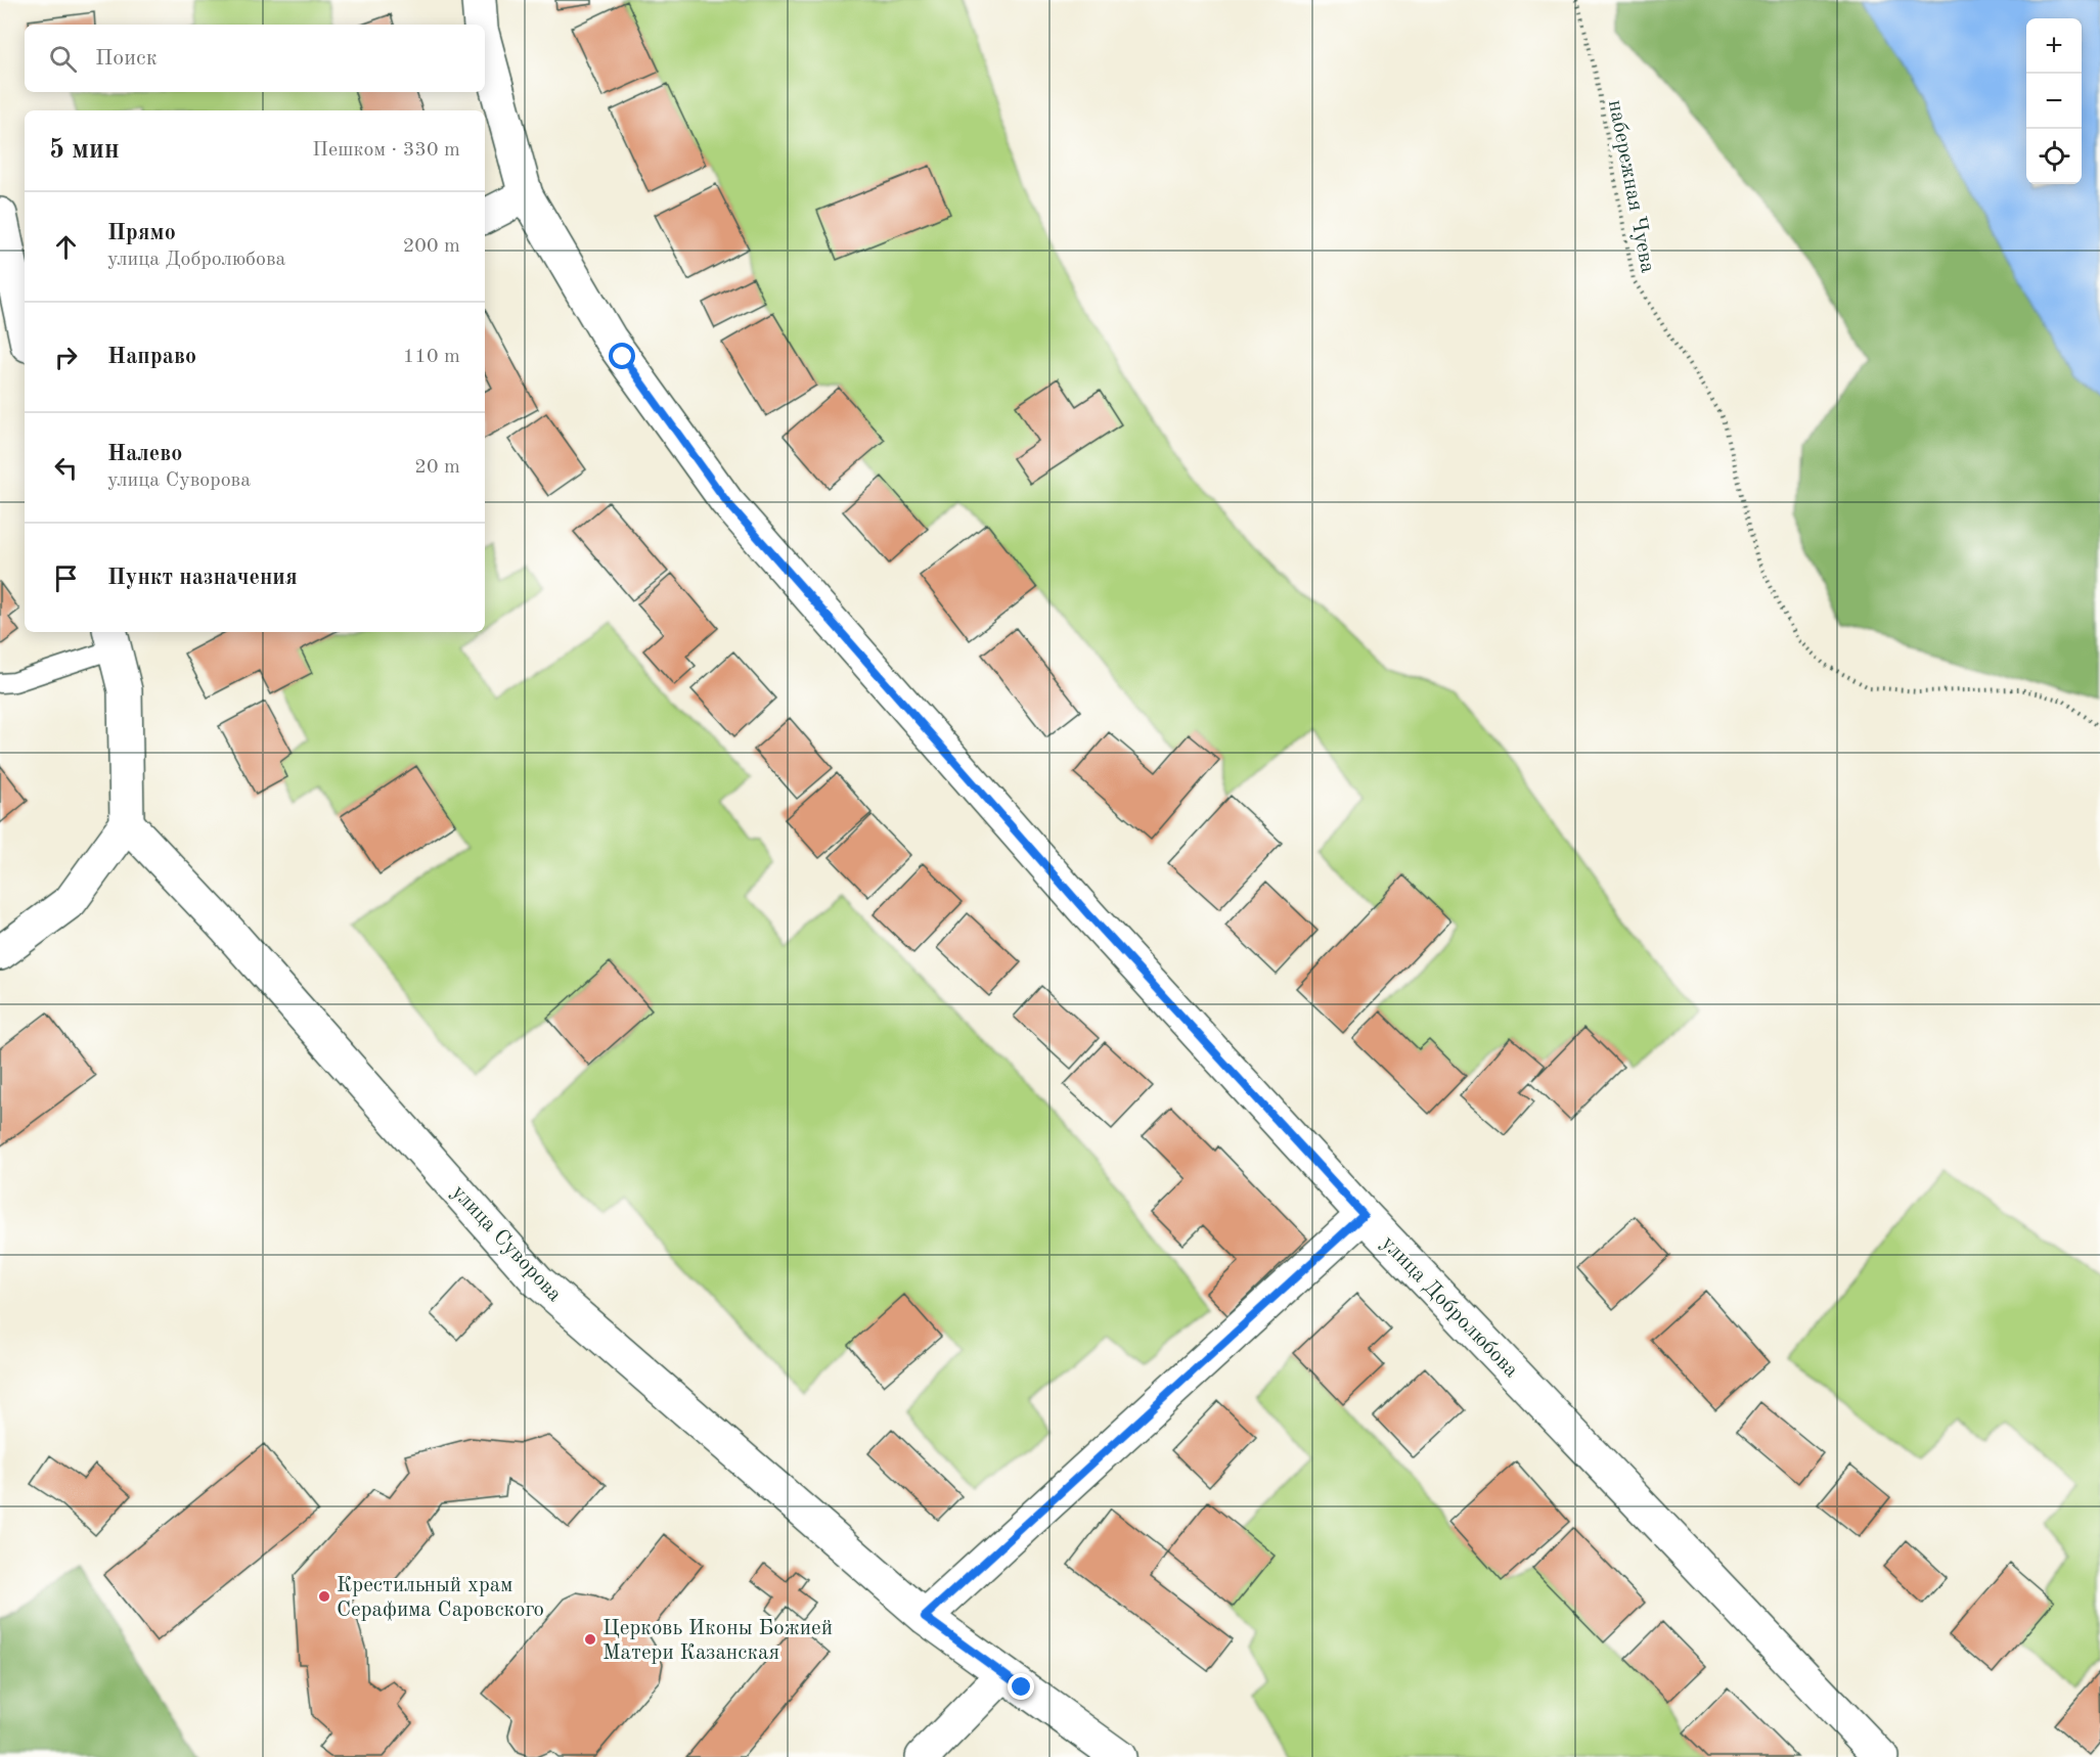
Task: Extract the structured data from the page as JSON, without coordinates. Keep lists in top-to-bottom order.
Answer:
{
  "streets": {
    "street": ["улица Суворова", "улица Добролюбова"],
    "path": ["набережная Чуева"]
  },
  "places": ["Крестильный храм Серафима Саровского", "Церковь Иконы Божией Матери Казанская"],
  "page": {
    "map_buttons": ["+", "−"],
    "search": "Поиск",
    "heading": ["5 мин", "Пешком · 330 m"],
    "list": [
      ["Прямо", "улица Добролюбова", "200 m"],
      ["Направо", "110 m"],
      ["Налево", "улица Суворова", "20 m"],
      "Пункт назначения"
    ]
  }
}
